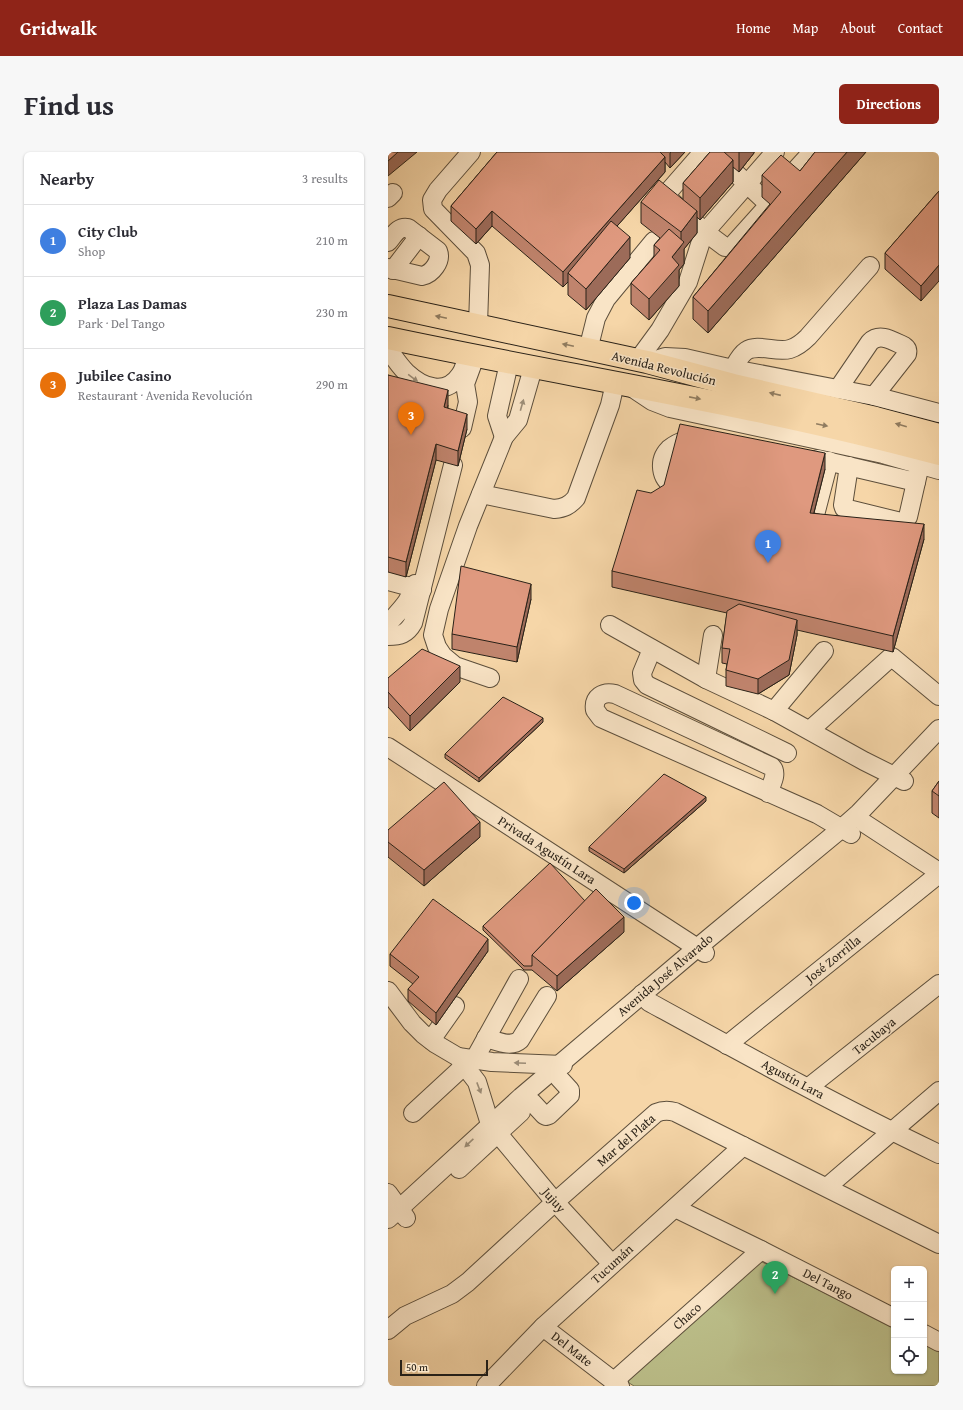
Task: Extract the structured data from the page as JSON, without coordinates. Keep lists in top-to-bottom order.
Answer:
{
  "streets": {
    "main road": ["Avenida Revolución"],
    "street": [
      "Privada Agustín Lara",
      "José Zorrilla",
      "Avenida José Alvarado",
      "Tacubaya",
      "Agustín Lara",
      "Mar del Plata",
      "Jujuy",
      "Tucumán",
      "Del Tango",
      "Chaco",
      "Del Mate"
    ]
  },
  "crossings": [
    ["Privada Agustín Lara", "Avenida José Alvarado"],
    ["José Zorrilla", "Agustín Lara"],
    ["Avenida José Alvarado", "Agustín Lara"],
    ["Avenida José Alvarado", "Jujuy"],
    ["Tacubaya", "Agustín Lara"],
    ["Mar del Plata", "Jujuy"],
    ["Mar del Plata", "Tucumán"],
    ["Jujuy", "Tucumán"],
    ["Tucumán", "Del Tango"],
    ["Tucumán", "Del Mate"],
    ["Del Tango", "Chaco"],
    ["Chaco", "Del Mate"]
  ],
  "scale_bar": "50 m",
  "page": {
    "header": "Gridwalk",
    "nav": [
      "Home",
      "Map",
      "About",
      "Contact"
    ],
    "title": "Find us",
    "buttons": "Directions",
    "heading": ["Nearby", "3 results"],
    "list": [
      {
        "mark": "1",
        "name": "City Club",
        "note": "Shop",
        "value": "210 m"
      },
      {
        "mark": "2",
        "name": "Plaza Las Damas",
        "note": "Park · Del Tango",
        "value": "230 m"
      },
      {
        "mark": "3",
        "name": "Jubilee Casino",
        "note": "Restaurant · Avenida Revolución",
        "value": "290 m"
      }
    ],
    "pins": ["3", "1", "2"],
    "map_buttons": ["+", "−"],
    "scale": "50 m"
  }
}
